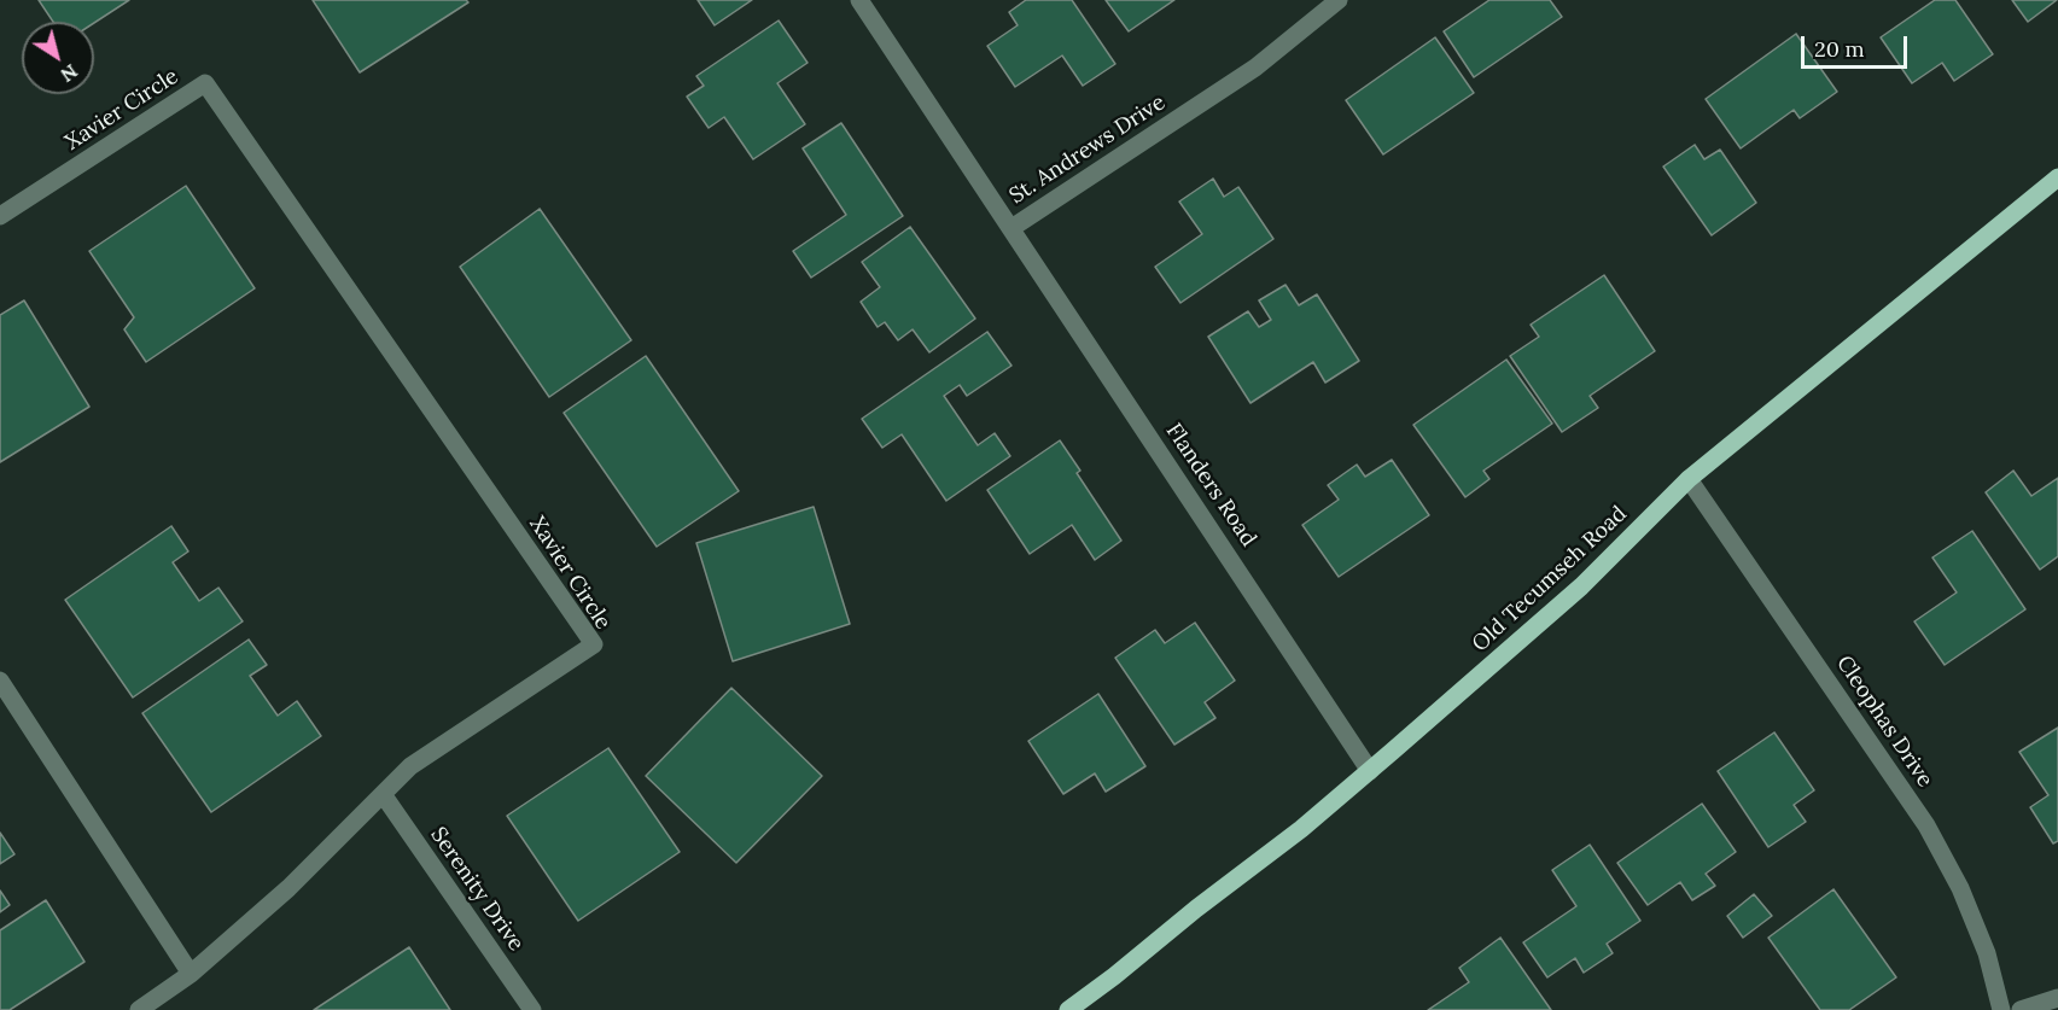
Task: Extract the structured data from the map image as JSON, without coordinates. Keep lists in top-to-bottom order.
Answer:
{
  "streets": {
    "main road": ["Old Tecumseh Road"],
    "street": [
      "Xavier Circle",
      "St. Andrews Drive",
      "Flanders Road",
      "Cleophas Drive",
      "Serenity Drive"
    ]
  },
  "crossings": [
    ["Xavier Circle", "Serenity Drive"],
    ["St. Andrews Drive", "Flanders Road"],
    ["Flanders Road", "Old Tecumseh Road"],
    ["Old Tecumseh Road", "Cleophas Drive"]
  ],
  "scale_bar": "20 m",
  "north": "bottom right"
}
